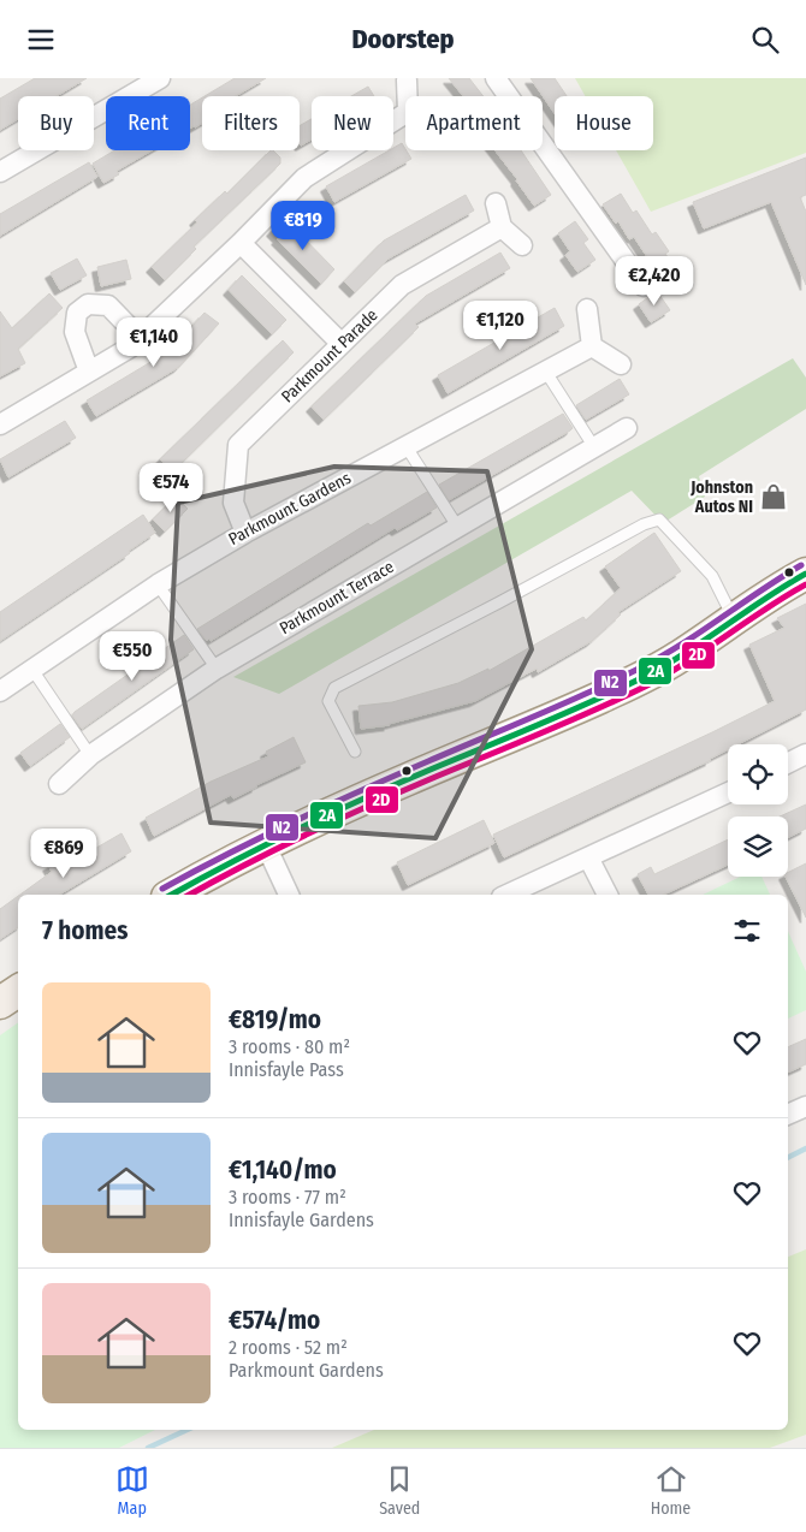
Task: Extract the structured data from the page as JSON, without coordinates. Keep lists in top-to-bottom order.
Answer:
{
  "streets": {
    "street": ["Parkmount Parade", "Parkmount Gardens", "Parkmount Terrace"]
  },
  "crossings": [
    ["Parkmount Parade", "Parkmount Gardens"]
  ],
  "places": {
    "shop": ["Johnston Autos NI"]
  },
  "lines": ["transit line N2", "transit line 2A", "transit line 2D"],
  "page": {
    "header": "Doorstep",
    "chip": [
      "Buy",
      "Rent",
      "Filters",
      "New",
      "Apartment",
      "House"
    ],
    "price": [
      "€819",
      "€2,420",
      "€1,120",
      "€1,140",
      "€574",
      "€550",
      "€869"
    ],
    "heading": "7 homes",
    "list": [
      {
        "name": "€819/mo",
        "note": "3 rooms · 80 m² · Innisfayle Pass"
      },
      {
        "name": "€1,140/mo",
        "note": "3 rooms · 77 m² · Innisfayle Gardens"
      },
      {
        "name": "€574/mo",
        "note": "2 rooms · 52 m² · Parkmount Gardens"
      }
    ],
    "tabs": ["Map", "Saved", "Home"]
  }
}
